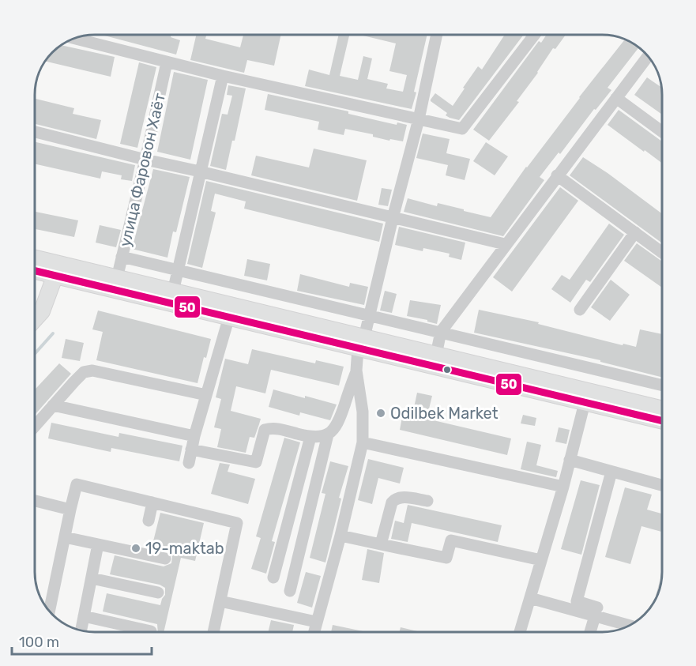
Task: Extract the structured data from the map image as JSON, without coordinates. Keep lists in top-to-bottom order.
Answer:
{
  "streets": {
    "street": ["улица Фаровон Хаёт"]
  },
  "places": ["Odilbek Market", "19-maktab"],
  "lines": ["transit line 50"],
  "scale_bar": "100 m"
}
